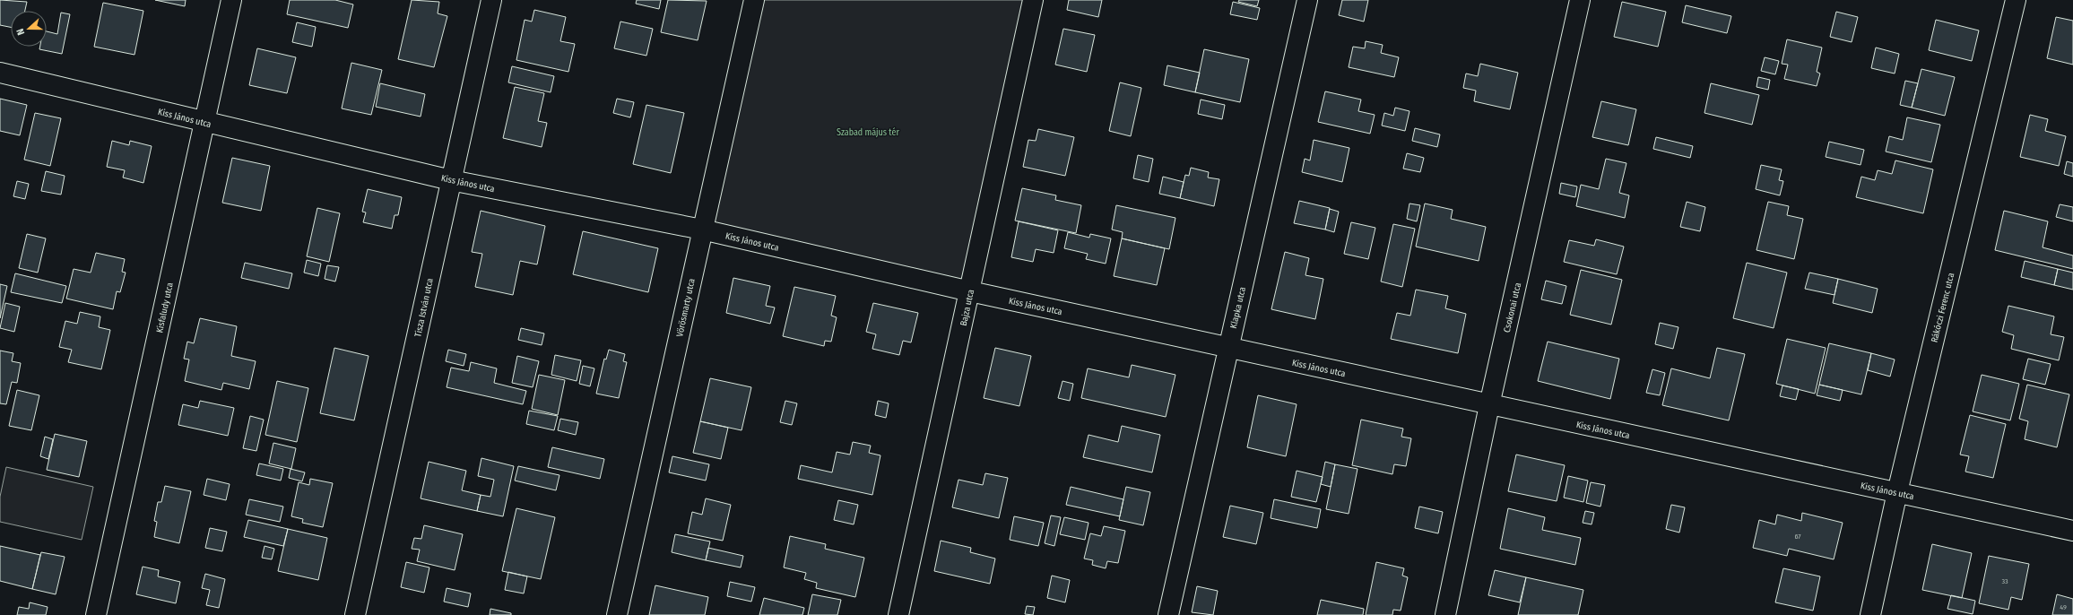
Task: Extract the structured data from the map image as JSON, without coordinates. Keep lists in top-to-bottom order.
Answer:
{
  "streets": {
    "street": [
      "Kiss János utca",
      "Kisfaludy utca",
      "Tisza István utca",
      "Vörösmarty utca",
      "Bajza utca",
      "Klapka utca",
      "Csokonai utca",
      "Rákóczi Ferenc utca"
    ]
  },
  "crossings": [
    ["Kiss János utca", "Kisfaludy utca"],
    ["Kiss János utca", "Tisza István utca"],
    ["Kiss János utca", "Vörösmarty utca"],
    ["Kiss János utca", "Bajza utca"],
    ["Kiss János utca", "Klapka utca"],
    ["Kiss János utca", "Csokonai utca"],
    ["Kiss János utca", "Rákóczi Ferenc utca"]
  ],
  "parks": ["Szabad május tér"],
  "house_numbers": ["67", "33", "49"],
  "north": "left"
}
